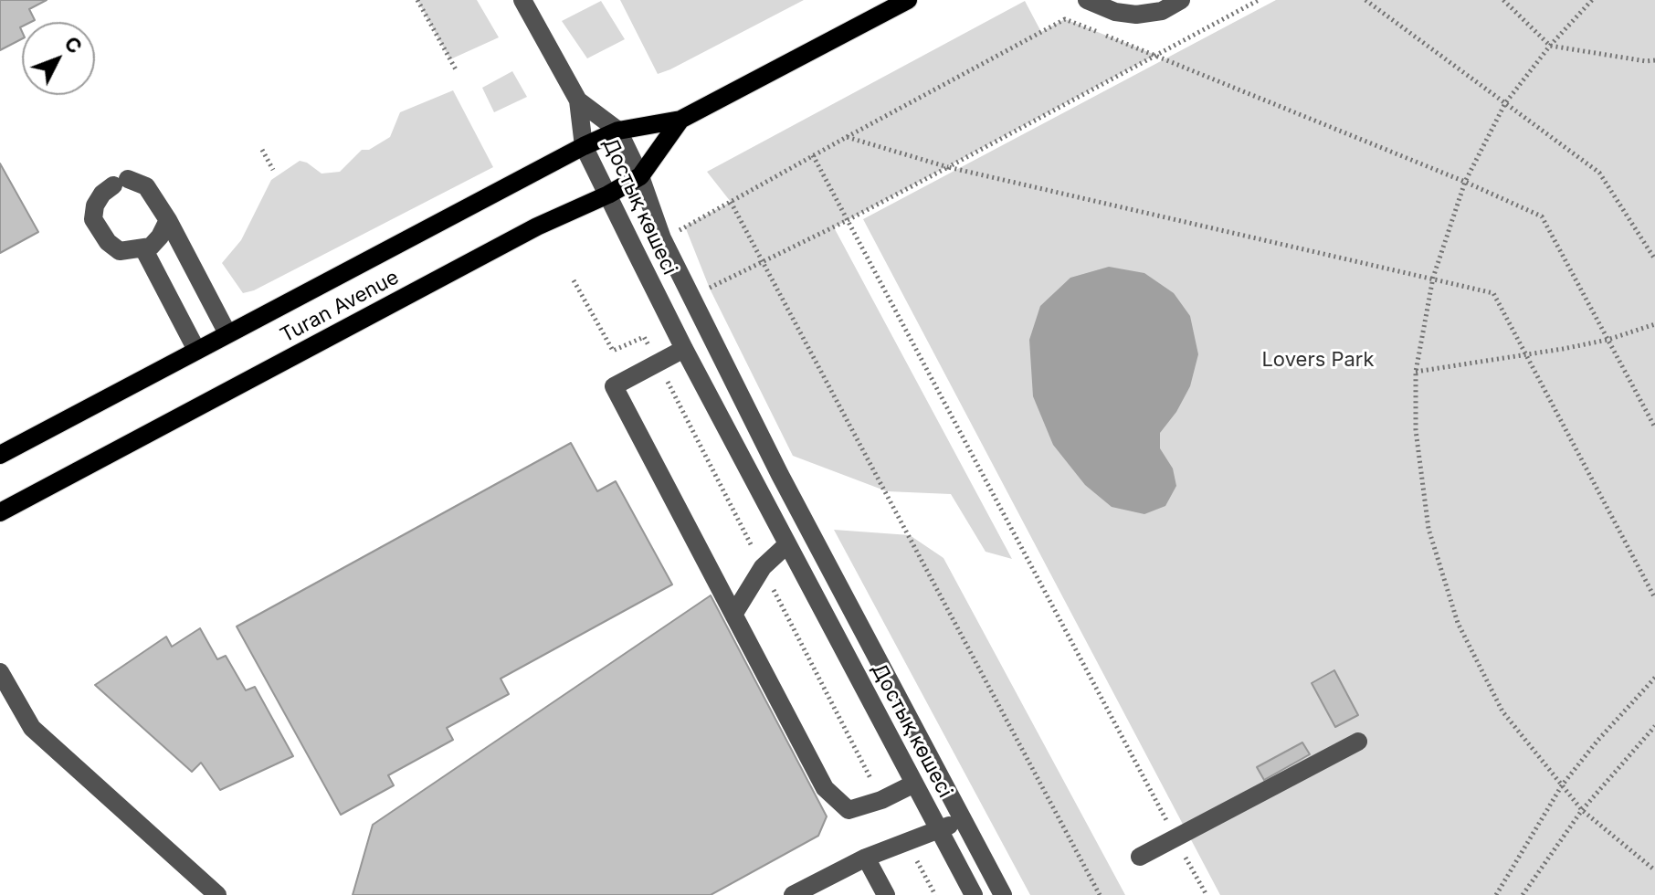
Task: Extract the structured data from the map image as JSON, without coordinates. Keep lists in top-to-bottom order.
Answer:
{
  "streets": {
    "main road": ["Turan Avenue"],
    "street": ["Достық көшесі"]
  },
  "crossings": [
    ["Достық көшесі", "Turan Avenue"]
  ],
  "parks": ["Lovers Park"],
  "north": "top right"
}
